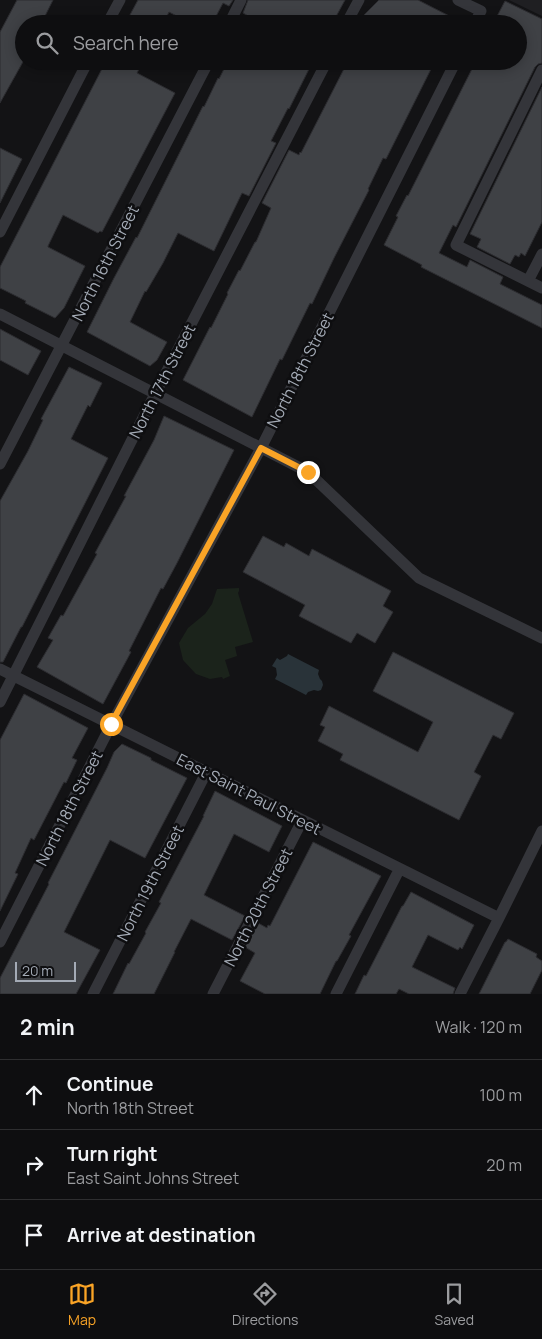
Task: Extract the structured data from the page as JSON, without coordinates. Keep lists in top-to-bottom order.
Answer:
{
  "streets": {
    "lane": [
      "North 16th Street",
      "North 18th Street",
      "North 17th Street",
      "East Saint Paul Street",
      "North 19th Street",
      "North 20th Street"
    ]
  },
  "crossings": [
    ["North 18th Street", "East Saint Paul Street"],
    ["North 17th Street", "East Saint Paul Street"],
    ["East Saint Paul Street", "North 19th Street"],
    ["East Saint Paul Street", "North 20th Street"]
  ],
  "scale_bar": "20 m",
  "page": {
    "search": "Search here",
    "scale": "20 m",
    "heading": ["2 min", "Walk · 120 m"],
    "list": [
      ["Continue", "North 18th Street", "100 m"],
      ["Turn right", "East Saint Johns Street", "20 m"],
      "Arrive at destination"
    ],
    "nav": ["Map", "Directions", "Saved"]
  }
}
